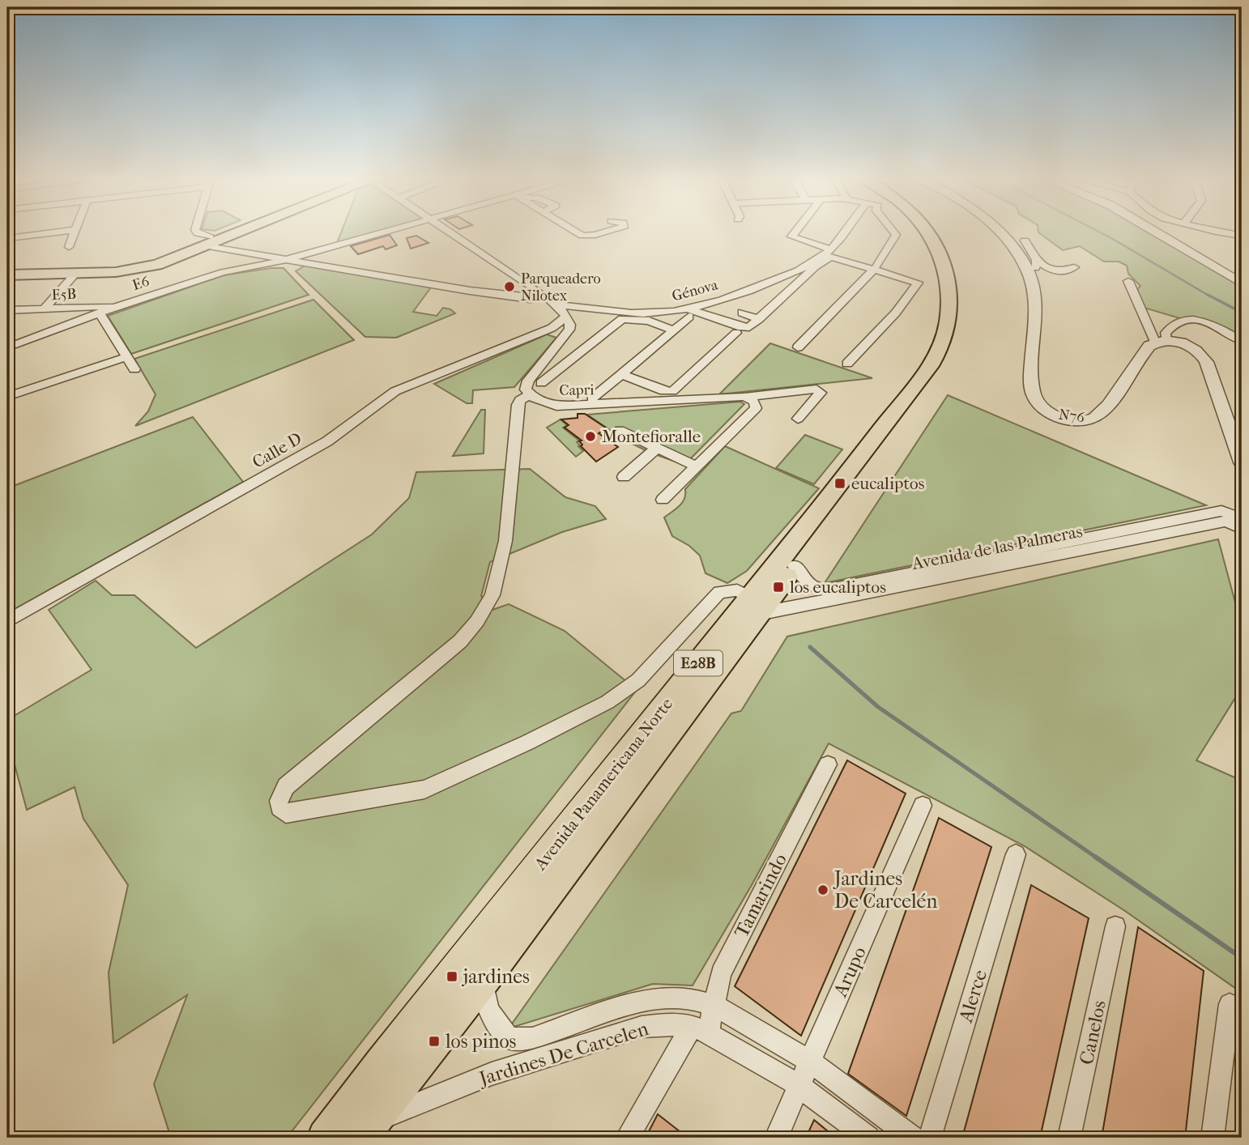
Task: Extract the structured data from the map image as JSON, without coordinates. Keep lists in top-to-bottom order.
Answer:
{
  "streets": {
    "main road": ["E28B", "Avenida Panamericana Norte"],
    "street": [
      "E6",
      "Génova",
      "E5B",
      "Capri",
      "N76",
      "Calle D",
      "Avenida de las Palmeras",
      "Tamarindo",
      "Arupo",
      "Alerce",
      "Canelos",
      "Jardines De Carcelen"
    ]
  },
  "crossings": [
    ["E6", "Génova"],
    ["E6", "E5B"],
    ["Capri", "Calle D"],
    ["Avenida de las Palmeras", "Avenida Panamericana Norte"],
    ["Avenida Panamericana Norte", "Jardines De Carcelen"],
    ["Tamarindo", "Jardines De Carcelen"],
    ["Arupo", "Jardines De Carcelen"]
  ],
  "places": {
    "other": ["Parqueadero Nilotex", "Montefioralle", "Jardines De Carcelén"],
    "transit": [
      "eucaliptos",
      "los eucaliptos",
      "jardines",
      "los pinos"
    ]
  }
}
